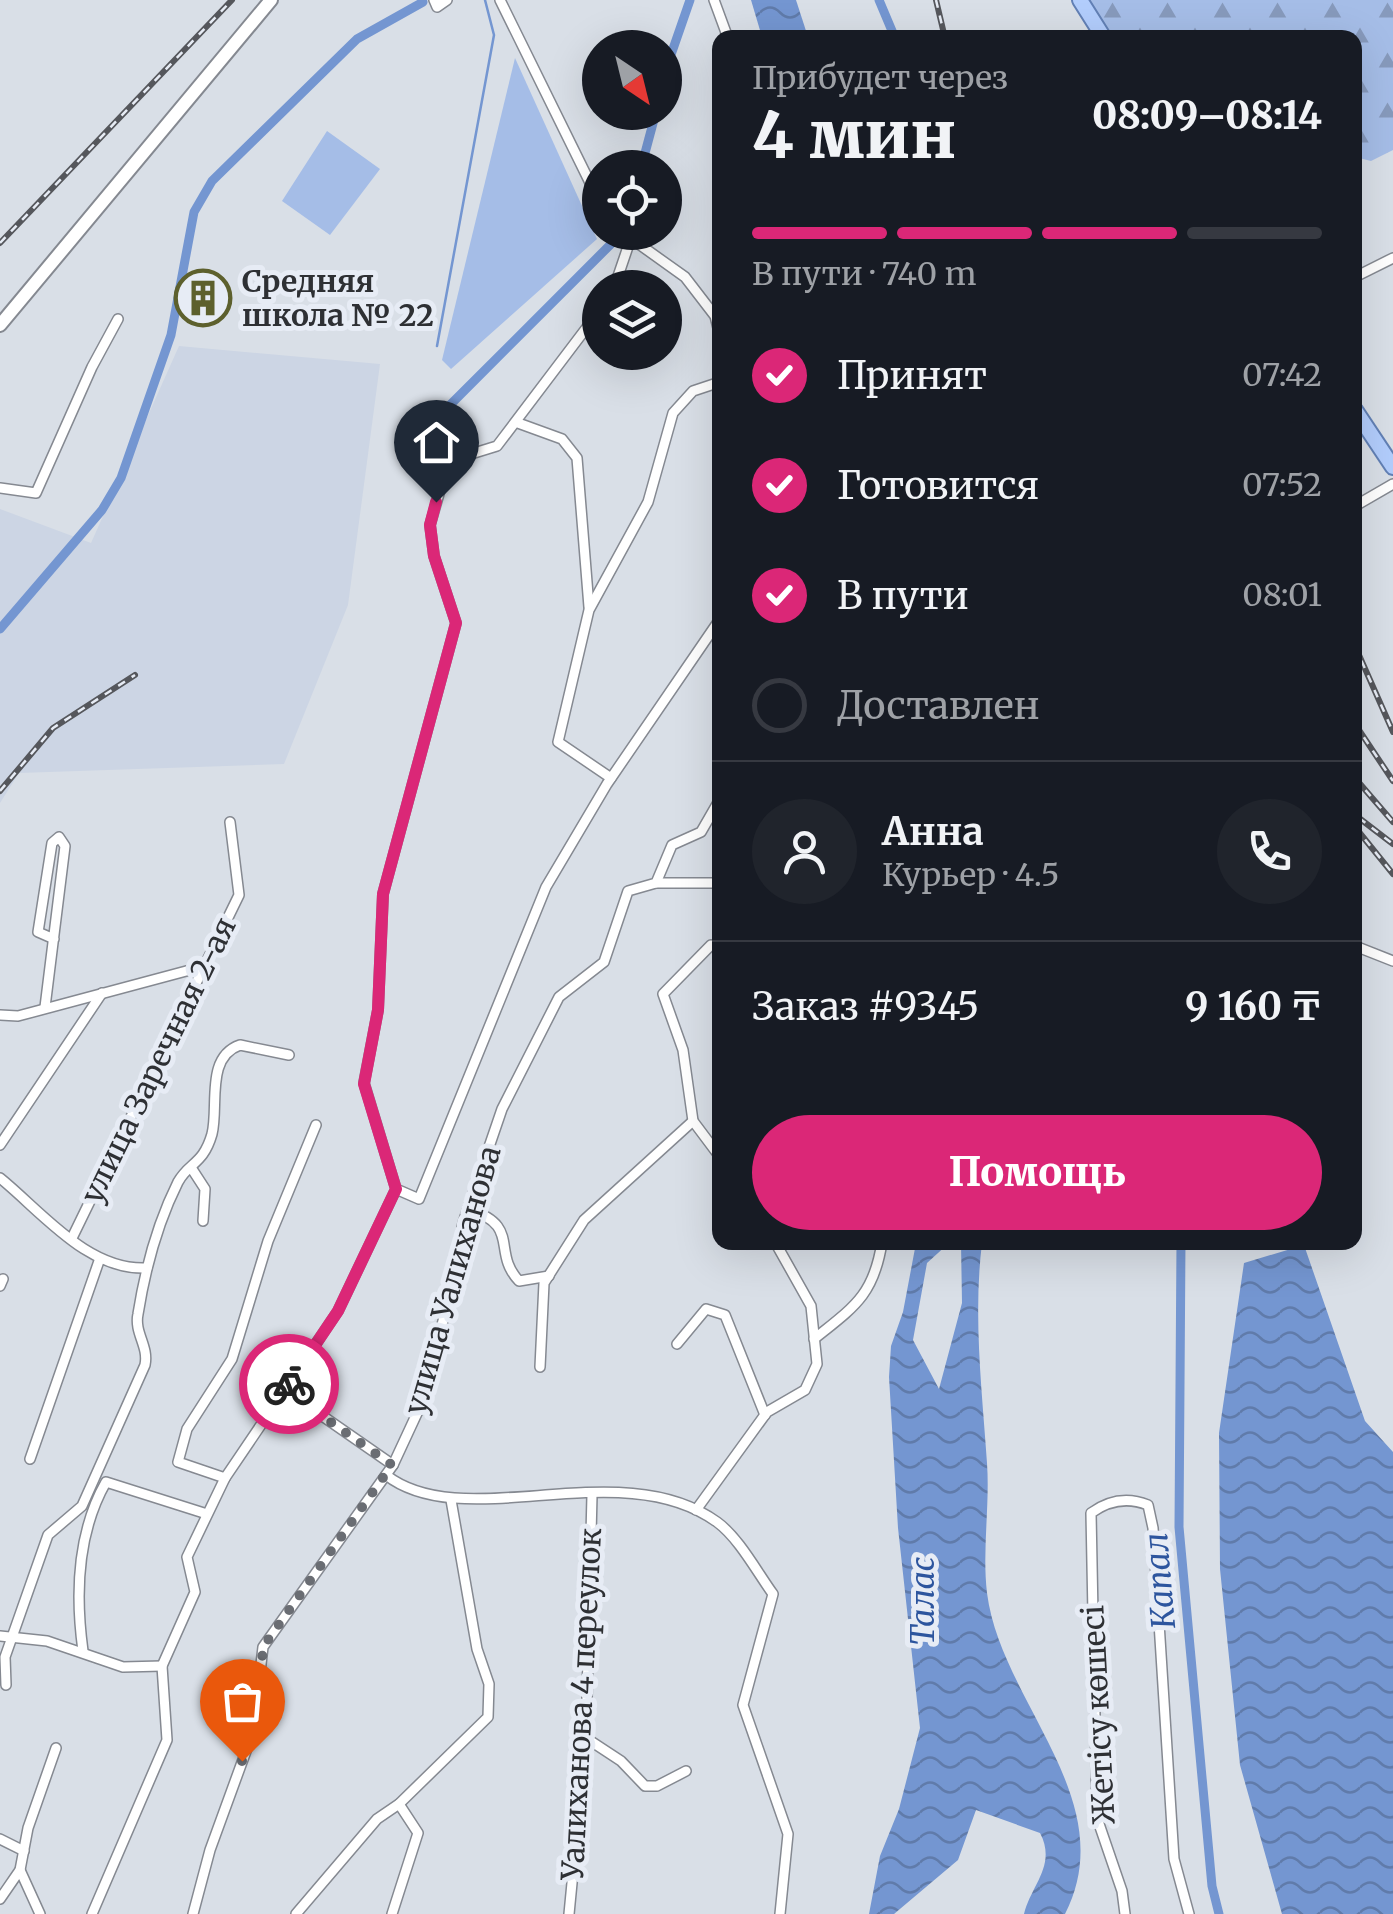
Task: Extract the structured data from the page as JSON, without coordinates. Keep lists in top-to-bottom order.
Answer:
{
  "streets": {
    "street": [
      "улица Заречная 2-ая",
      "улица Уалиханова",
      "Уалиханова 4 переулок",
      "Жетісу көшесі"
    ]
  },
  "water": ["Капал", "Талас"],
  "places": {
    "building": ["Средняя школа № 22"]
  },
  "north": "bottom right",
  "page": {
    "heading": ["4 мин", "Прибудет через", "08:09–08:14"],
    "panel": [
      "Анна",
      "Курьер · 4.5",
      "Заказ #9345",
      "9 160 ₸"
    ],
    "bar": "В пути · 740 m",
    "list": [
      ["Принят", "07:42"],
      ["Готовится", "07:52"],
      ["В пути", "08:01"],
      "Доставлен"
    ],
    "buttons": "Помощь"
  }
}
